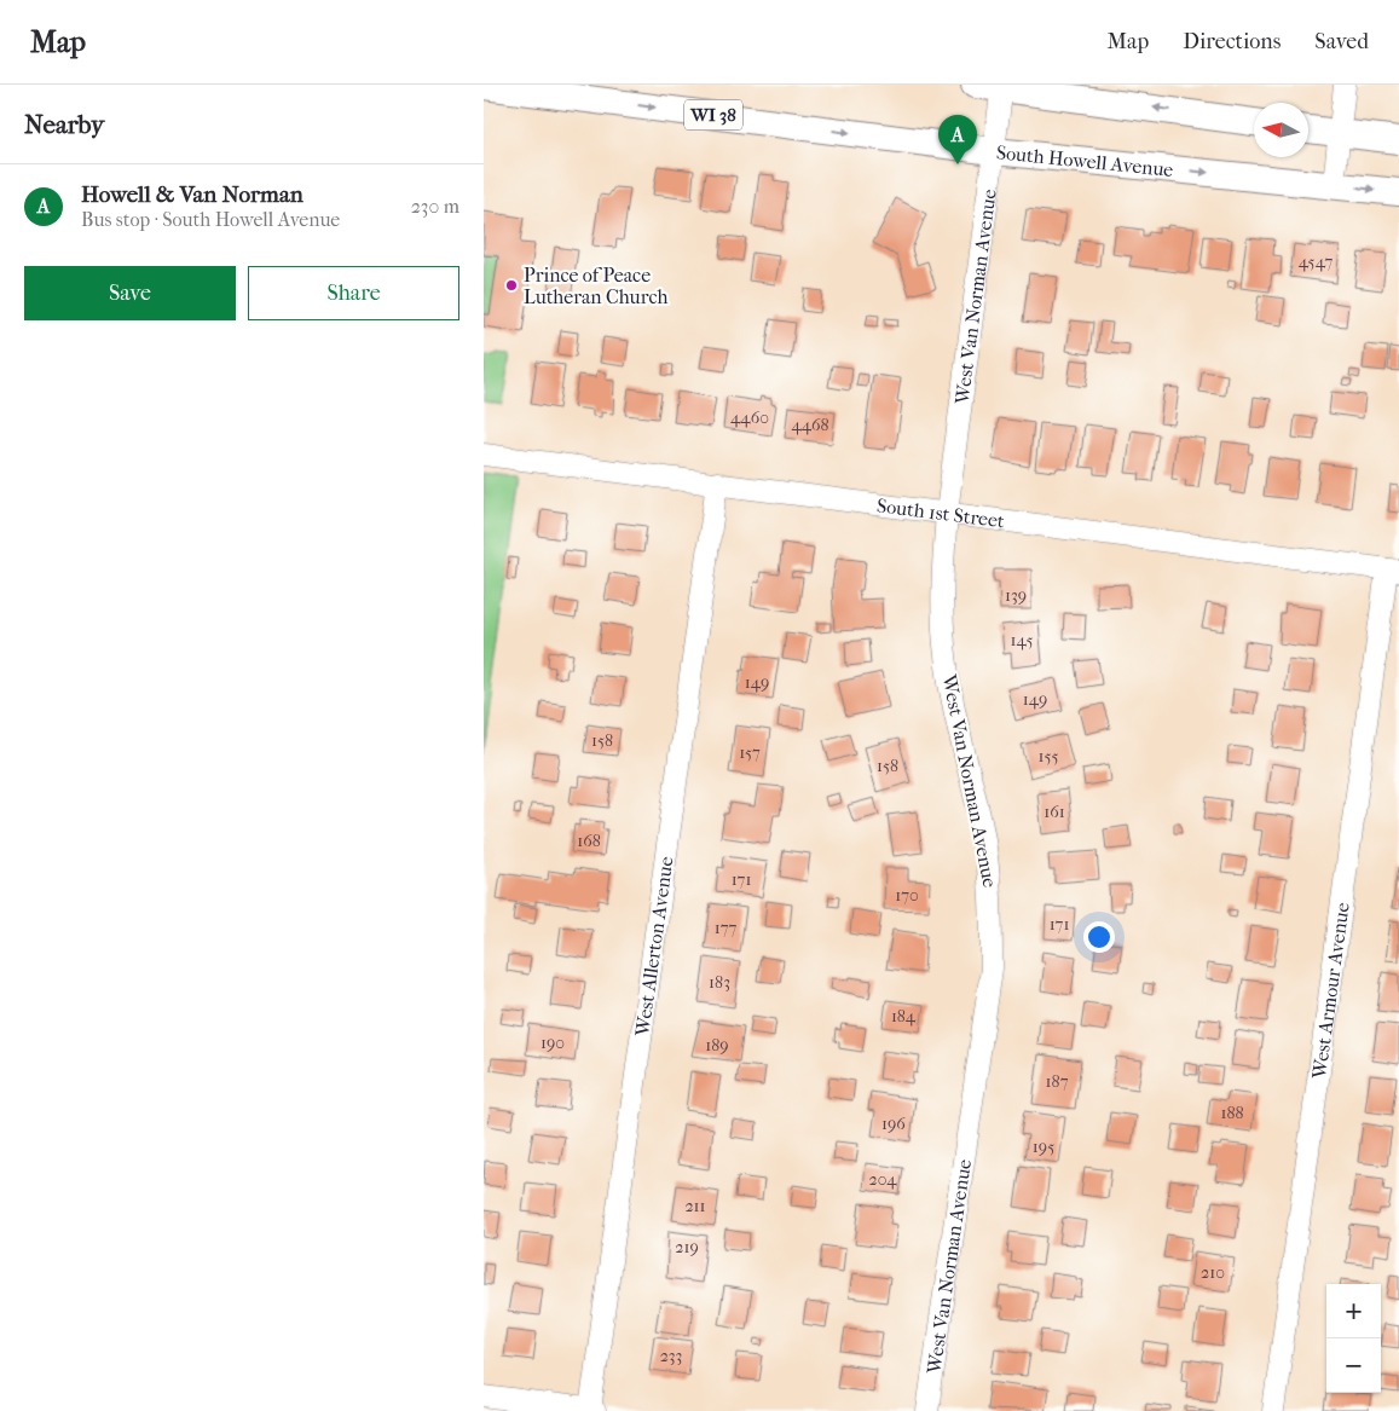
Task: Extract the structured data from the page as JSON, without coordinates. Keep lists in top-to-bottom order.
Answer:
{
  "streets": {
    "main road": ["WI 38", "South Howell Avenue"],
    "street": [
      "West Van Norman Avenue",
      "South 1st Street",
      "West Allerton Avenue",
      "West Armour Avenue"
    ]
  },
  "crossings": [
    ["South Howell Avenue", "West Van Norman Avenue"],
    ["West Van Norman Avenue", "South 1st Street"],
    ["South 1st Street", "West Allerton Avenue"],
    ["South 1st Street", "West Armour Avenue"]
  ],
  "places": ["Prince of Peace Lutheran Church"],
  "house_numbers": [
    "4547",
    "4460",
    "4468",
    "139",
    "145",
    "149",
    "149",
    "158",
    "157",
    "155",
    "158",
    "161",
    "168",
    "171",
    "170",
    "171",
    "177",
    "183",
    "184",
    "190",
    "189",
    "187",
    "188",
    "196",
    "195",
    "204",
    "211",
    "219",
    "210",
    "233"
  ],
  "north": "left",
  "page": {
    "header": "Map",
    "nav": ["Map", "Directions", "Saved"],
    "heading": "Nearby",
    "pins": "A",
    "list": [
      {
        "mark": "A",
        "name": "Howell & Van Norman",
        "note": "Bus stop · South Howell Avenue",
        "value": "230 m"
      }
    ],
    "buttons": ["Save", "Share"],
    "map_buttons": ["+", "−"]
  }
}
